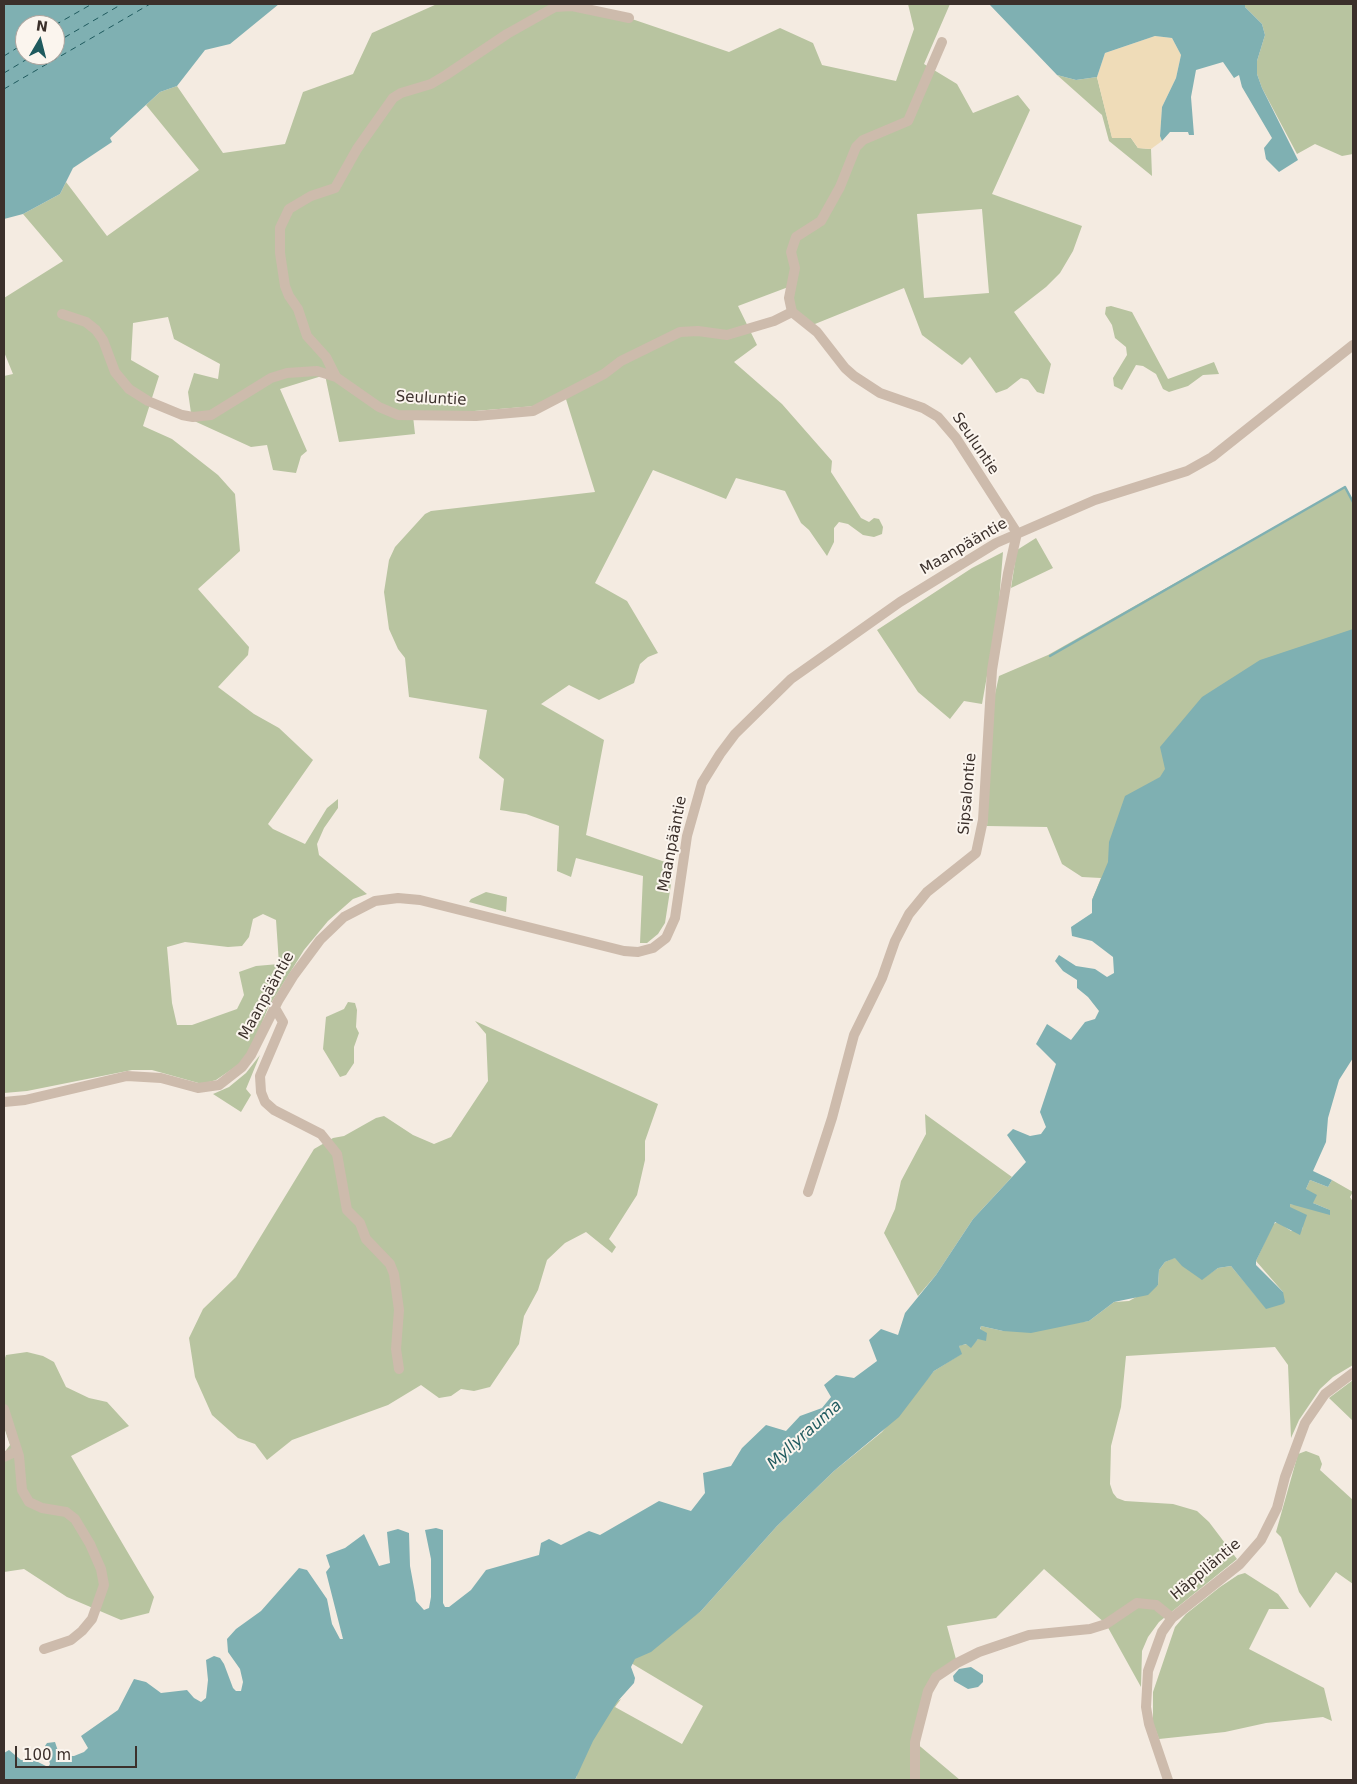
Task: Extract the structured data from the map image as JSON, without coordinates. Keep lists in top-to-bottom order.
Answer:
{
  "streets": {
    "street": [
      "Seuluntie",
      "Maanpääntie",
      "Sipsalontie",
      "Häppiläntie"
    ]
  },
  "crossings": [
    ["Seuluntie", "Maanpääntie"],
    ["Seuluntie", "Sipsalontie"],
    ["Maanpääntie", "Sipsalontie"]
  ],
  "water": ["Myllyrauma"],
  "scale_bar": "100 m",
  "north": "top"
}
